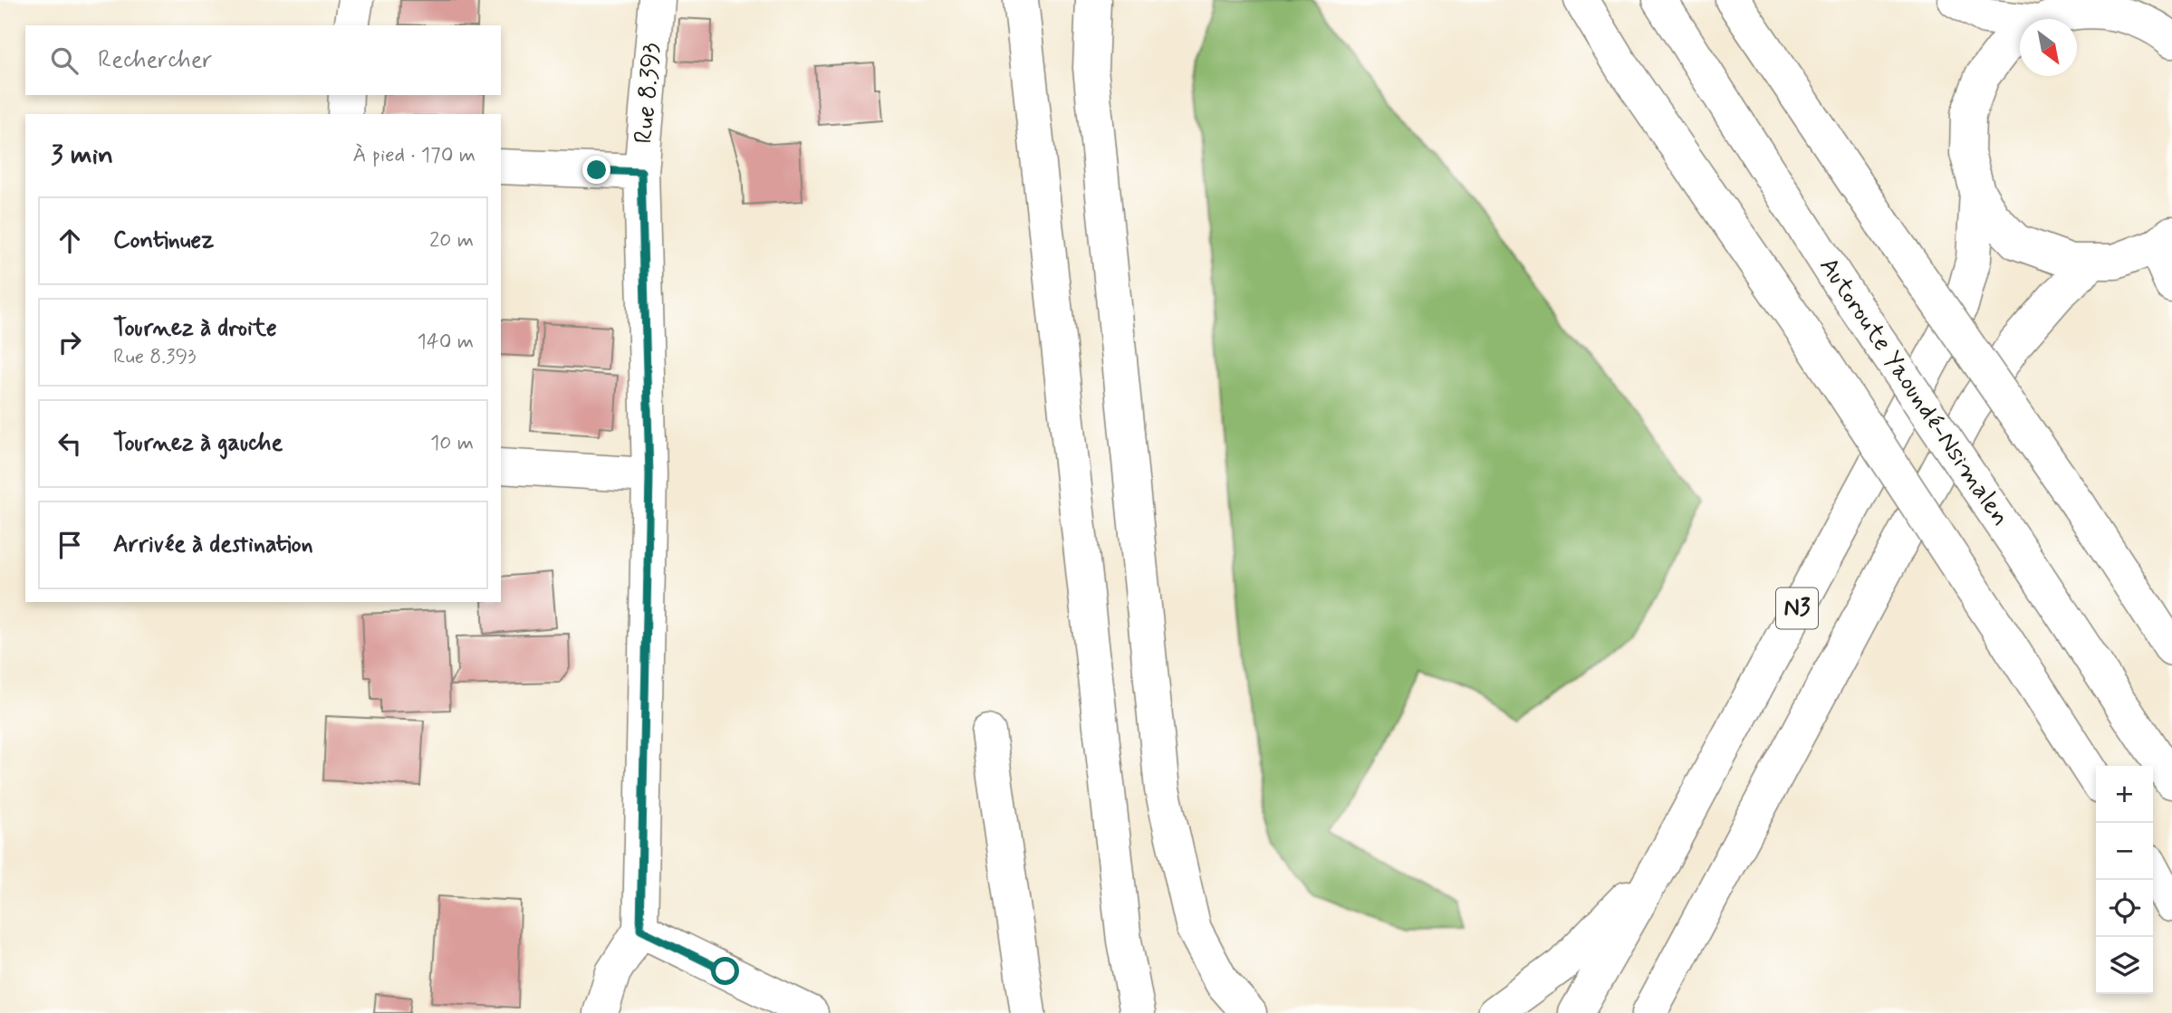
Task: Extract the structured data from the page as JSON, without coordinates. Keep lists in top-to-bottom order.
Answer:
{
  "streets": {
    "main road": ["Rue 8.393", "Autoroute Yaoundé-Nsimalen", "N3"]
  },
  "north": "bottom right",
  "page": {
    "search": "Rechercher",
    "heading": ["3 min", "À pied · 170 m"],
    "list": [
      ["Continuez", "20 m"],
      ["Tournez à droite", "Rue 8.393", "140 m"],
      ["Tournez à gauche", "10 m"],
      "Arrivée à destination"
    ],
    "map_buttons": ["+", "−"]
  }
}
